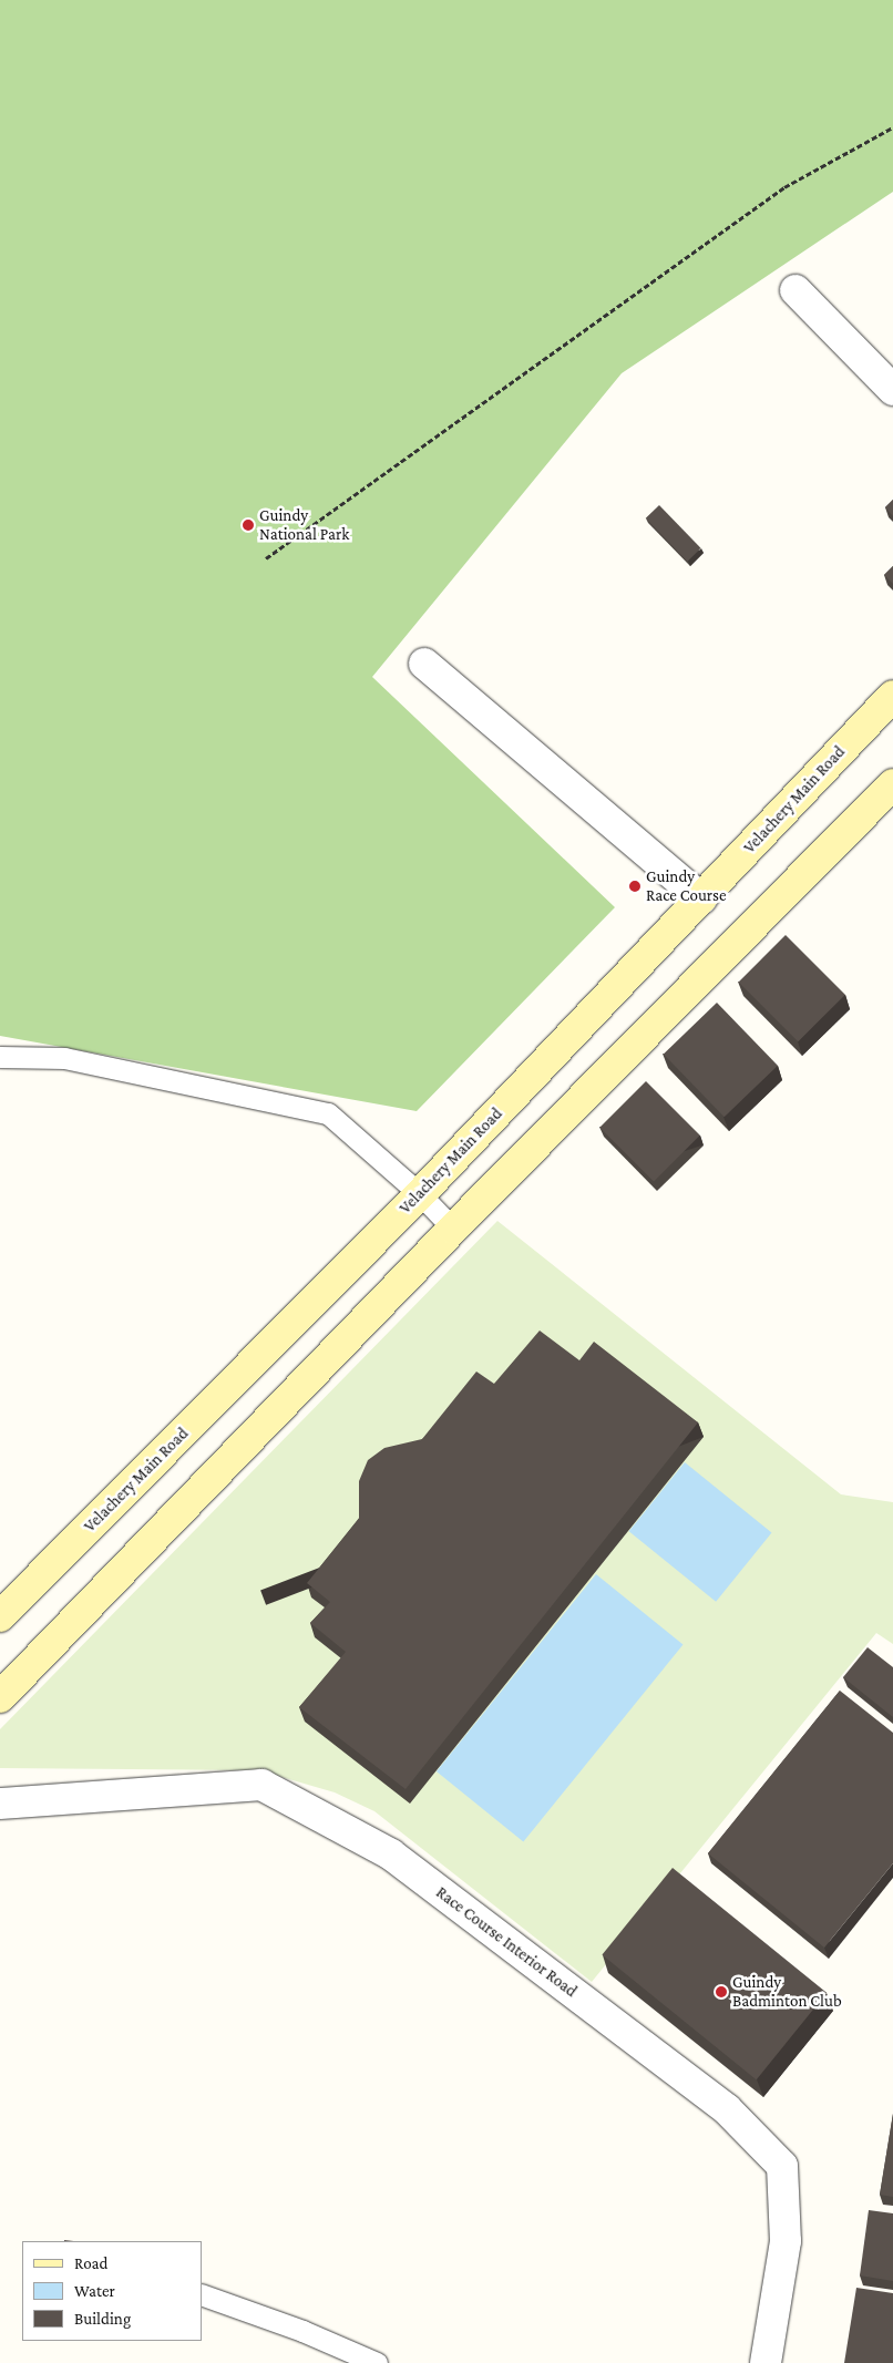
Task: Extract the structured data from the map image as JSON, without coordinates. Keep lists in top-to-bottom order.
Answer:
{
  "streets": {
    "main road": ["Velachery Main Road"],
    "street": ["Race Course Interior Road"]
  },
  "places": ["Guindy National Park", "Guindy Race Course", "Guindy Badminton Club"],
  "legend": ["Road", "Water", "Building"]
}
